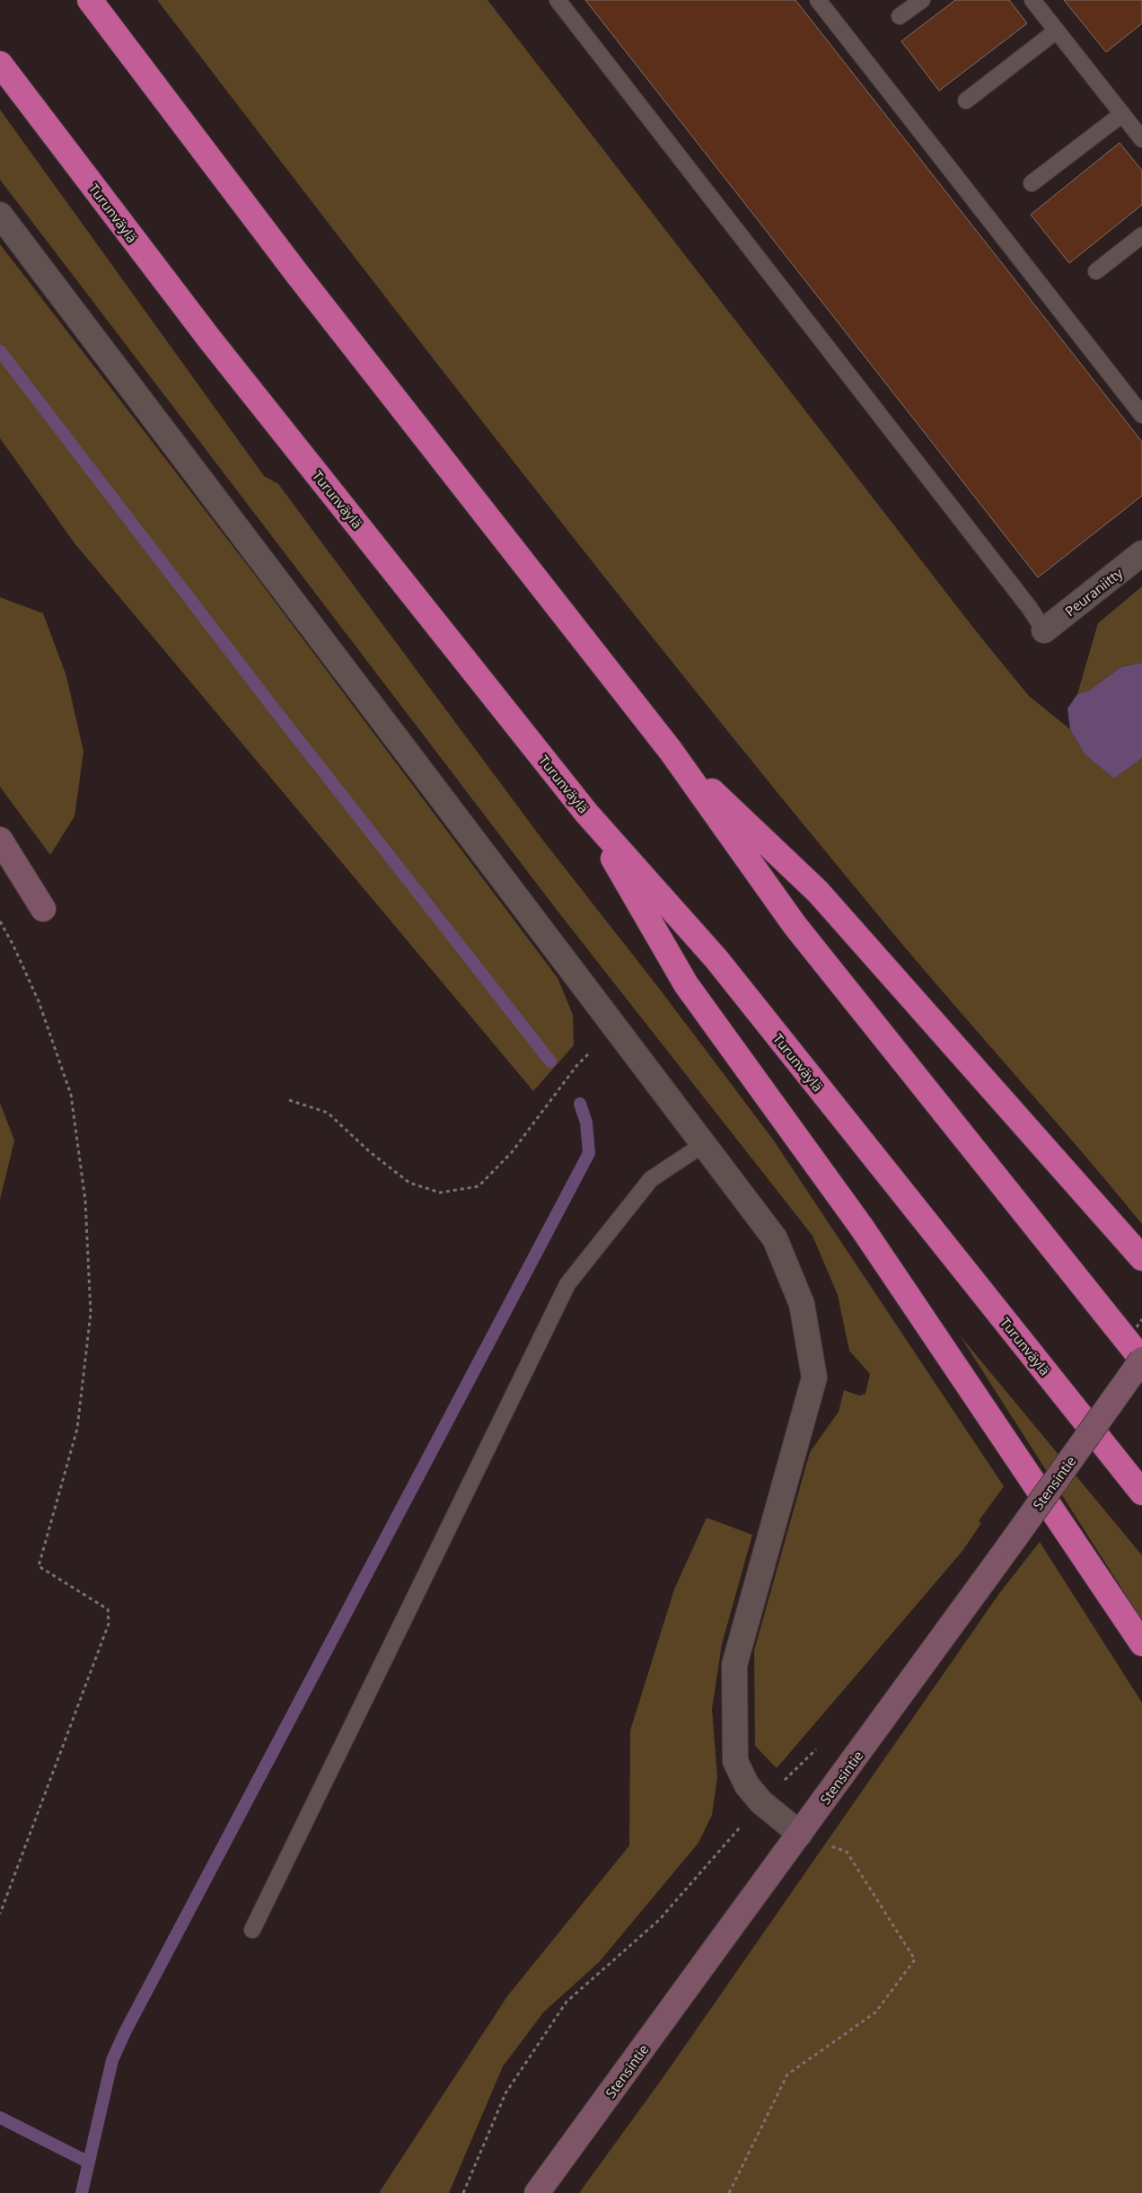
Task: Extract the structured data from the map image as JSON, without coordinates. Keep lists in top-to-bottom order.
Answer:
{
  "streets": {
    "highway": ["Turunväylä"],
    "main road": ["Stensintie"],
    "street": ["Peuraniitty"]
  }
}
